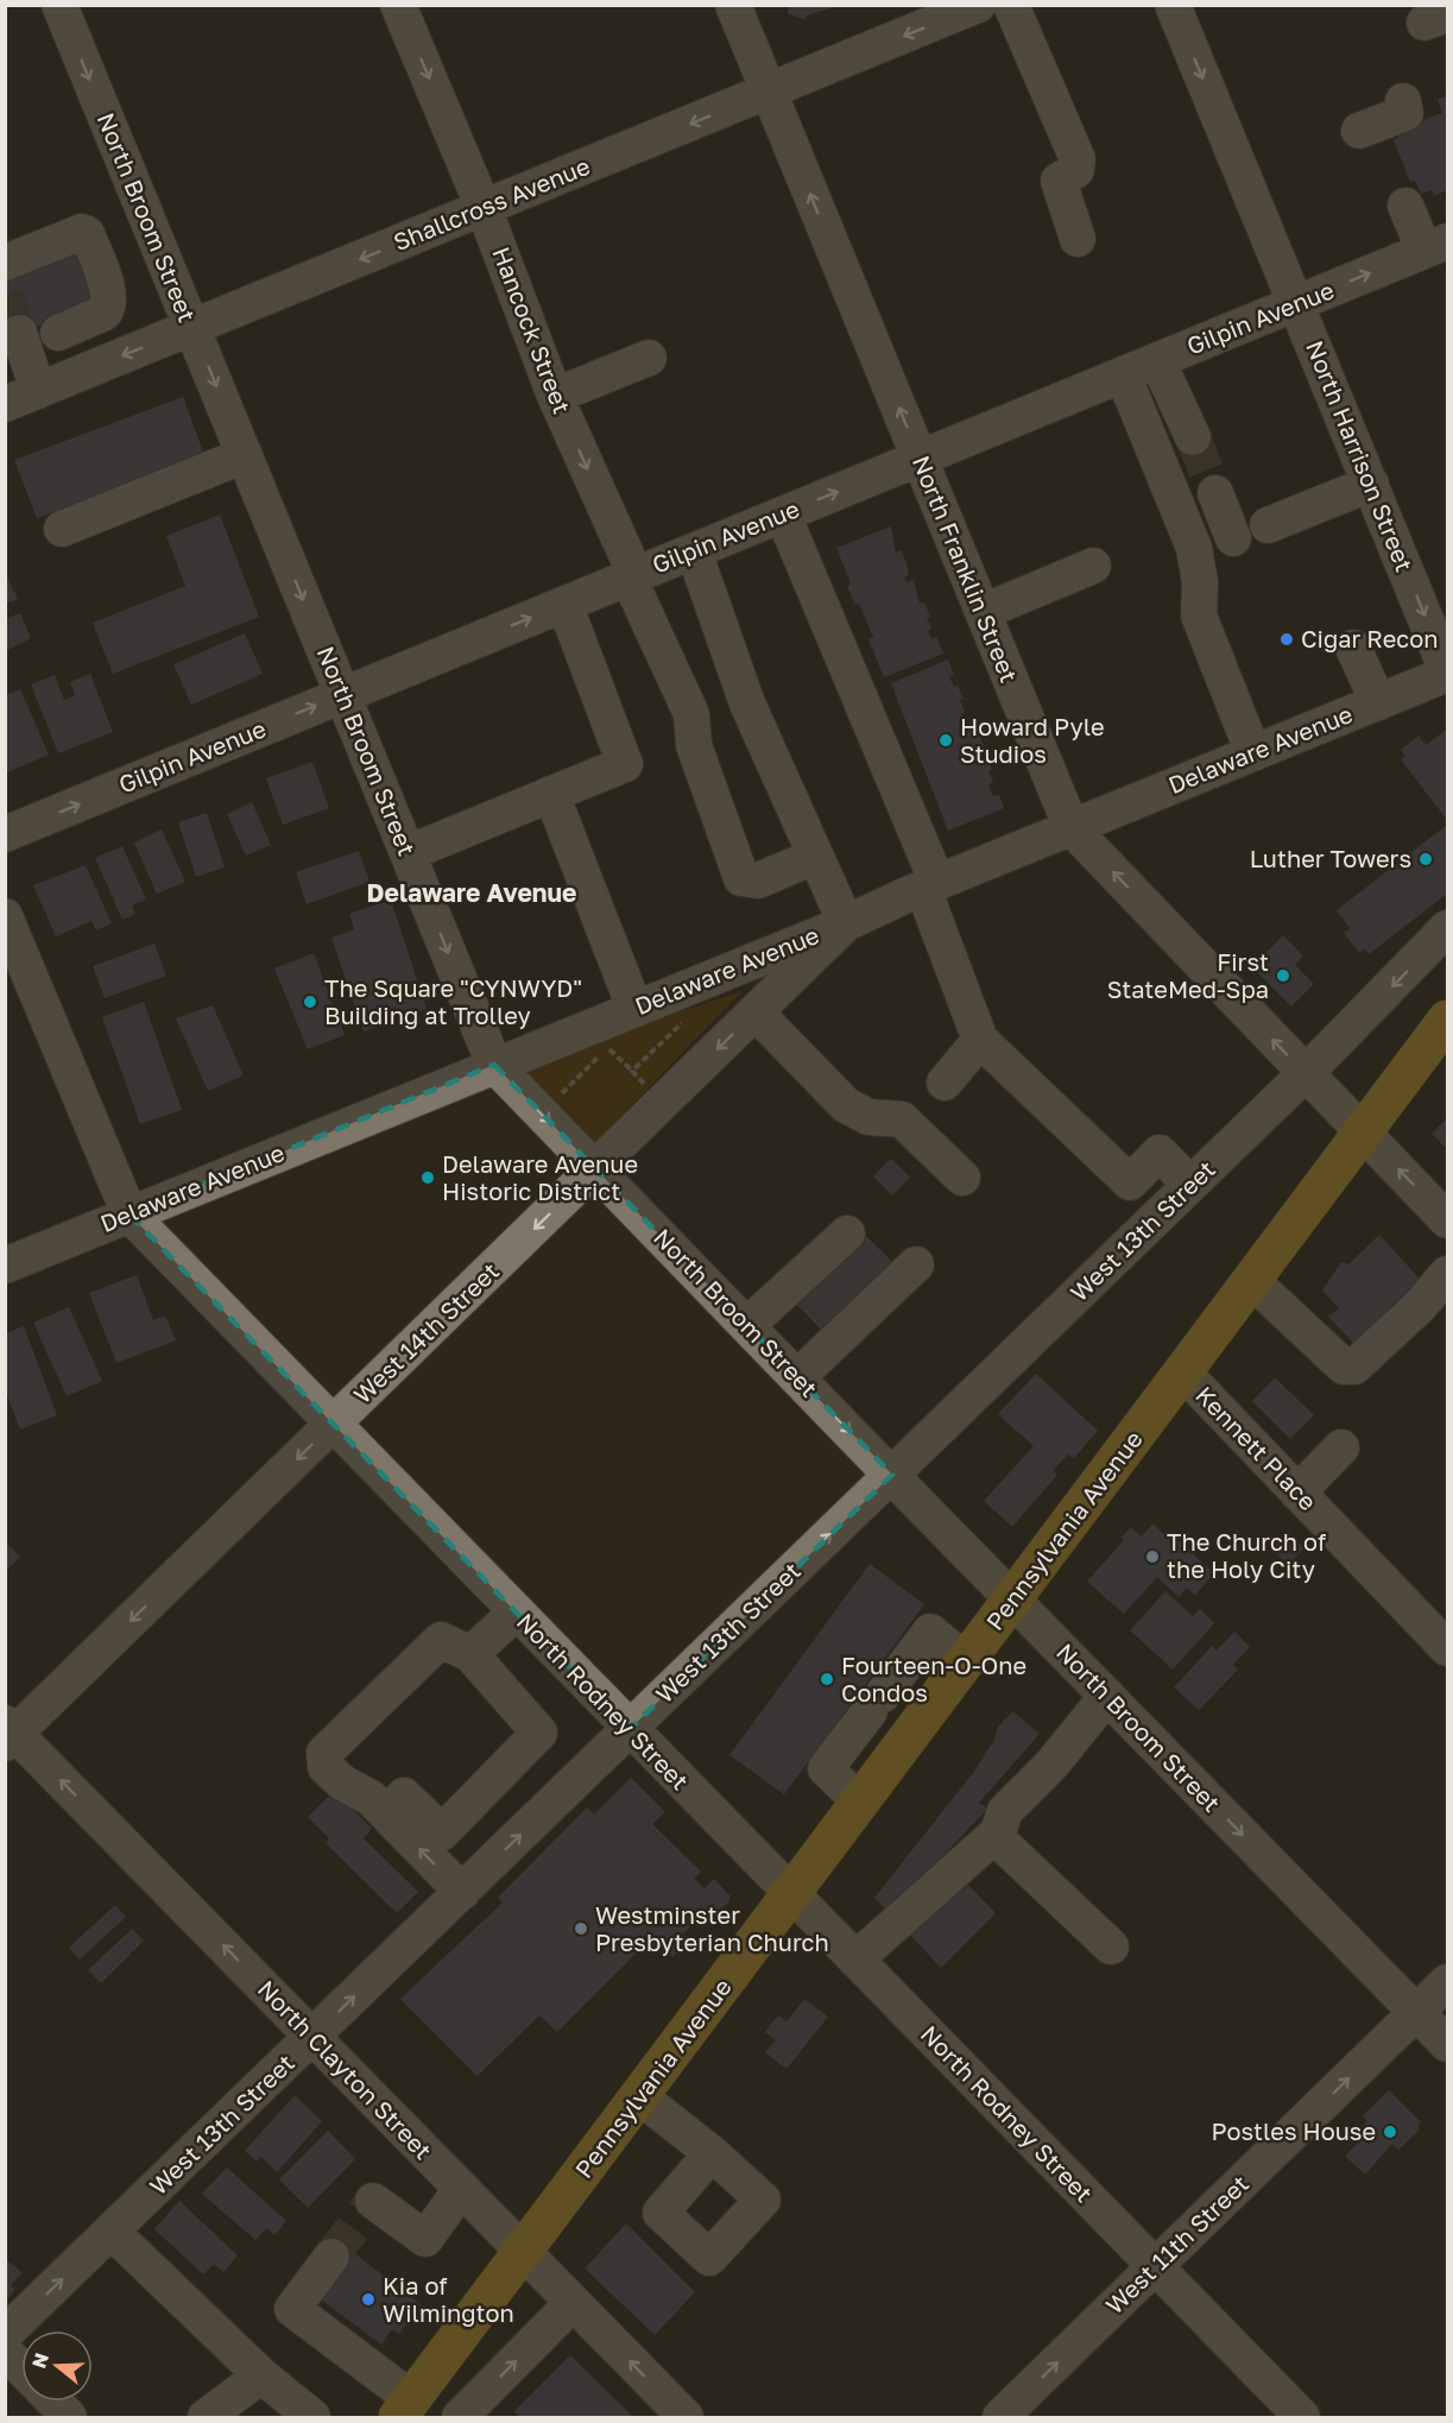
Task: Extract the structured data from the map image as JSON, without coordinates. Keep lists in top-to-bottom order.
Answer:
{
  "streets": {
    "main road": ["Pennsylvania Avenue"],
    "street": [
      "Shallcross Avenue",
      "North Broom Street",
      "Gilpin Avenue",
      "Hancock Street",
      "North Harrison Street",
      "North Franklin Street",
      "Delaware Avenue",
      "West 13th Street",
      "West 14th Street",
      "Kennett Place",
      "North Rodney Street",
      "North Clayton Street",
      "West 11th Street"
    ]
  },
  "crossings": [
    ["Shallcross Avenue", "North Broom Street"],
    ["Shallcross Avenue", "Hancock Street"],
    ["Shallcross Avenue", "North Franklin Street"],
    ["North Broom Street", "Gilpin Avenue"],
    ["North Broom Street", "Delaware Avenue"],
    ["North Broom Street", "West 13th Street"],
    ["North Broom Street", "West 14th Street"],
    ["North Broom Street", "Pennsylvania Avenue"],
    ["North Broom Street", "West 11th Street"],
    ["Gilpin Avenue", "Hancock Street"],
    ["Gilpin Avenue", "North Harrison Street"],
    ["Gilpin Avenue", "North Franklin Street"],
    ["North Harrison Street", "Delaware Avenue"],
    ["North Franklin Street", "Delaware Avenue"],
    ["North Franklin Street", "West 13th Street"],
    ["North Franklin Street", "Pennsylvania Avenue"],
    ["Delaware Avenue", "West 14th Street"],
    ["Delaware Avenue", "North Rodney Street"],
    ["West 13th Street", "North Rodney Street"],
    ["West 13th Street", "North Clayton Street"],
    ["West 14th Street", "North Rodney Street"],
    ["West 14th Street", "North Clayton Street"],
    ["Kennett Place", "Pennsylvania Avenue"],
    ["Pennsylvania Avenue", "North Rodney Street"],
    ["Pennsylvania Avenue", "North Clayton Street"],
    ["North Rodney Street", "West 11th Street"]
  ],
  "one_way": [
    "Shallcross Avenue",
    "North Broom Street",
    "Hancock Street",
    "North Clayton Street",
    "West 11th Street"
  ],
  "districts": ["Delaware Avenue"],
  "places": [
    "Cigar Recon",
    "Howard Pyle Studios",
    "Luther Towers",
    "First StateMed-Spa",
    "The Square \"CYNWYD\" Building at Trolley",
    "Delaware Avenue Historic District",
    "The Church of the Holy City",
    "Fourteen-O-One Condos",
    "Westminster Presbyterian Church",
    "Postles House",
    "Kia of Wilmington"
  ],
  "north": "left"
}
